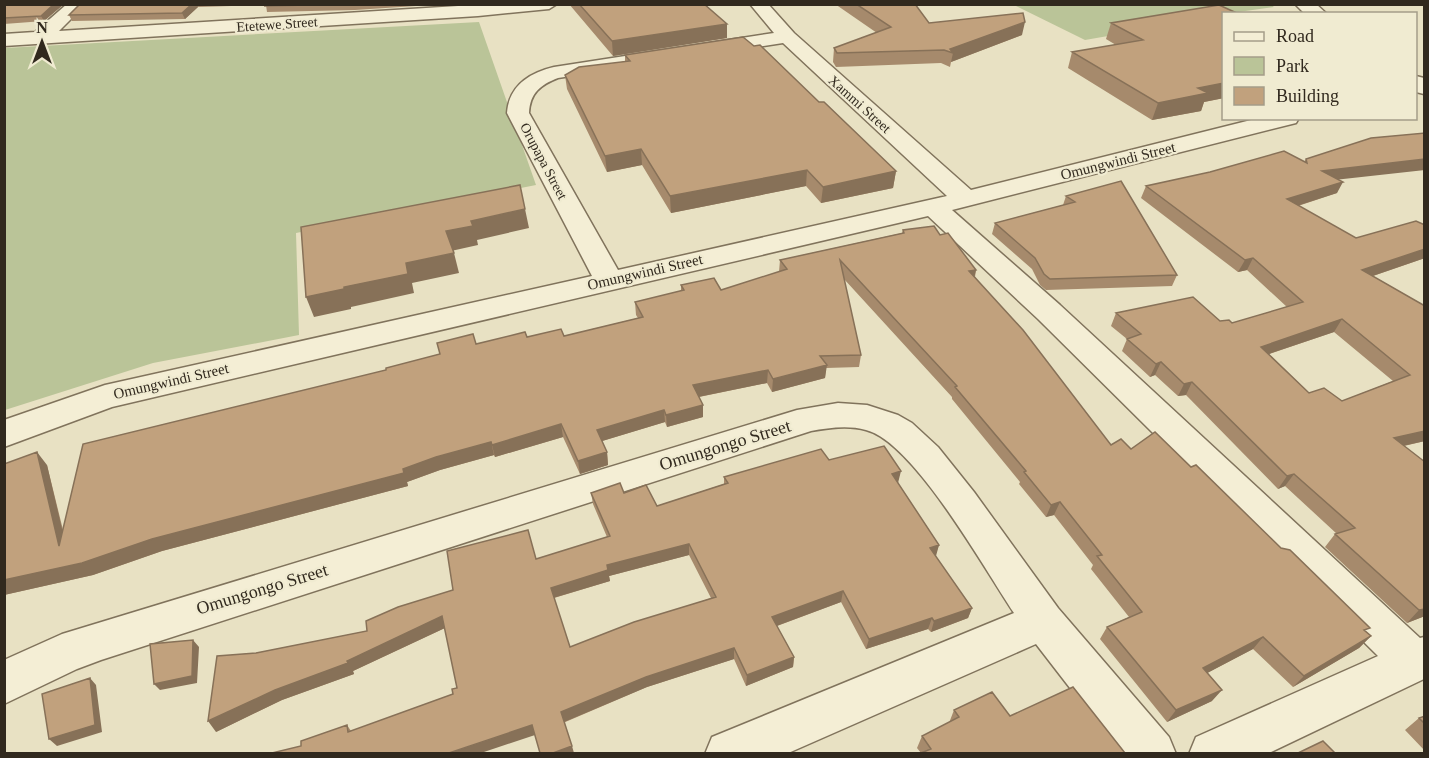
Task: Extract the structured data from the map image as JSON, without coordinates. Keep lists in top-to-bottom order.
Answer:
{
  "streets": {
    "street": [
      "Etetewe Street",
      "Xammi Street",
      "Orupapa Street",
      "Omungwindi Street",
      "Omungongo Street"
    ]
  },
  "crossings": [
    ["Xammi Street", "Orupapa Street"],
    ["Xammi Street", "Omungwindi Street"],
    ["Orupapa Street", "Omungwindi Street"]
  ],
  "legend": ["Road", "Park", "Building"],
  "north": "top"
}
